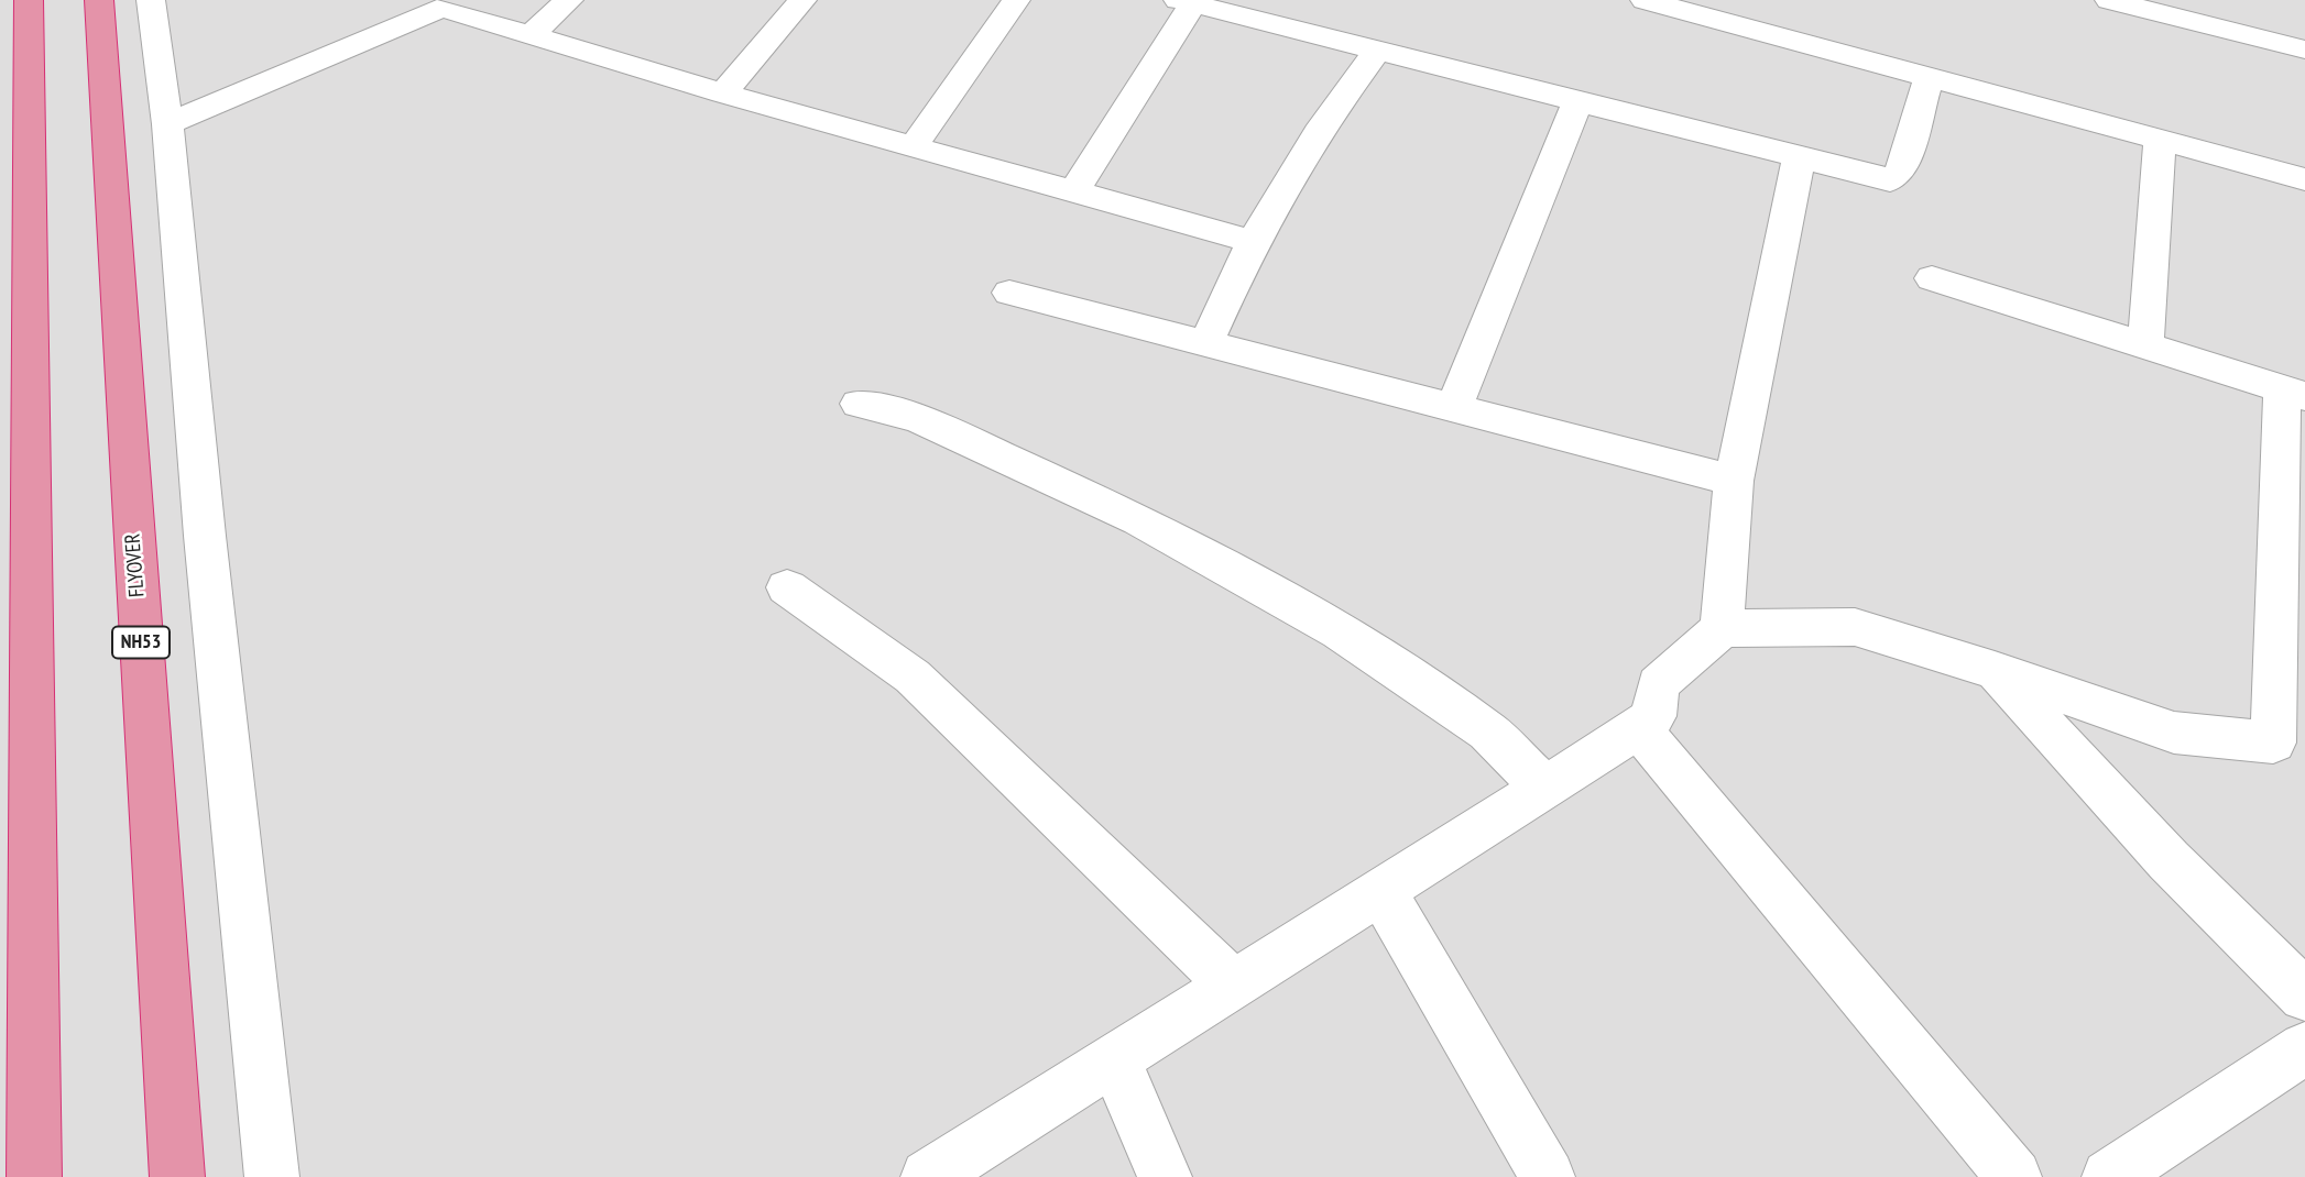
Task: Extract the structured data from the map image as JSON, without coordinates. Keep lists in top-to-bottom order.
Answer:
{
  "streets": {
    "highway": ["FLYOVER", "NH53"]
  }
}
